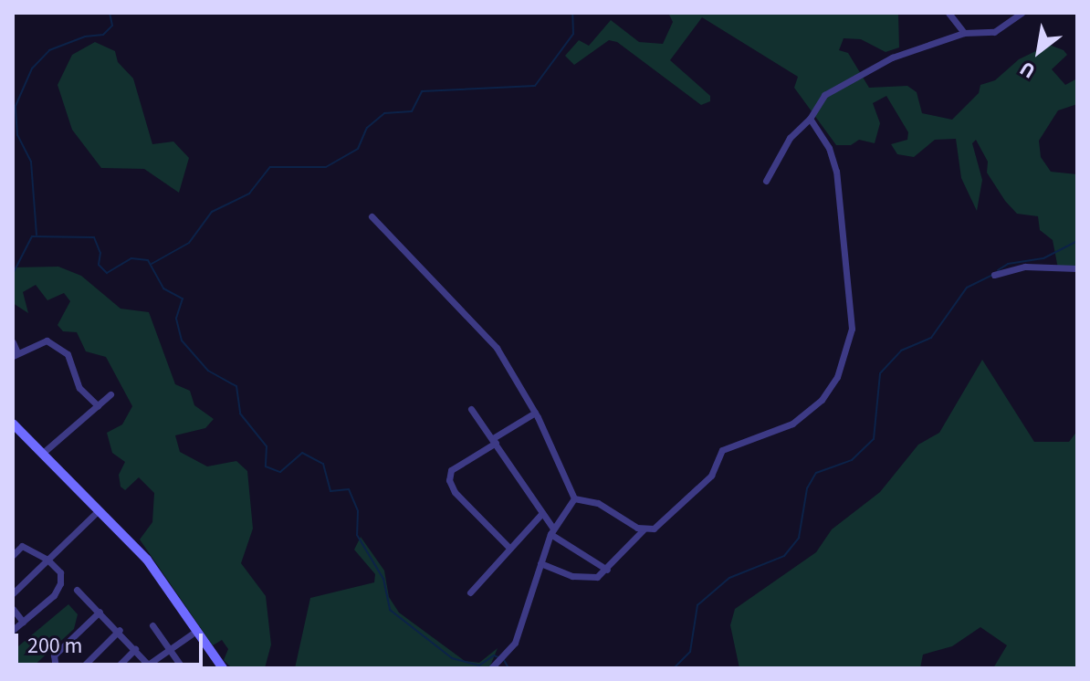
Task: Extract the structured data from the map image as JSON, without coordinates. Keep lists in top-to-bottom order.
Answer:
{
  "scale_bar": "200 m",
  "north": "bottom left"
}
